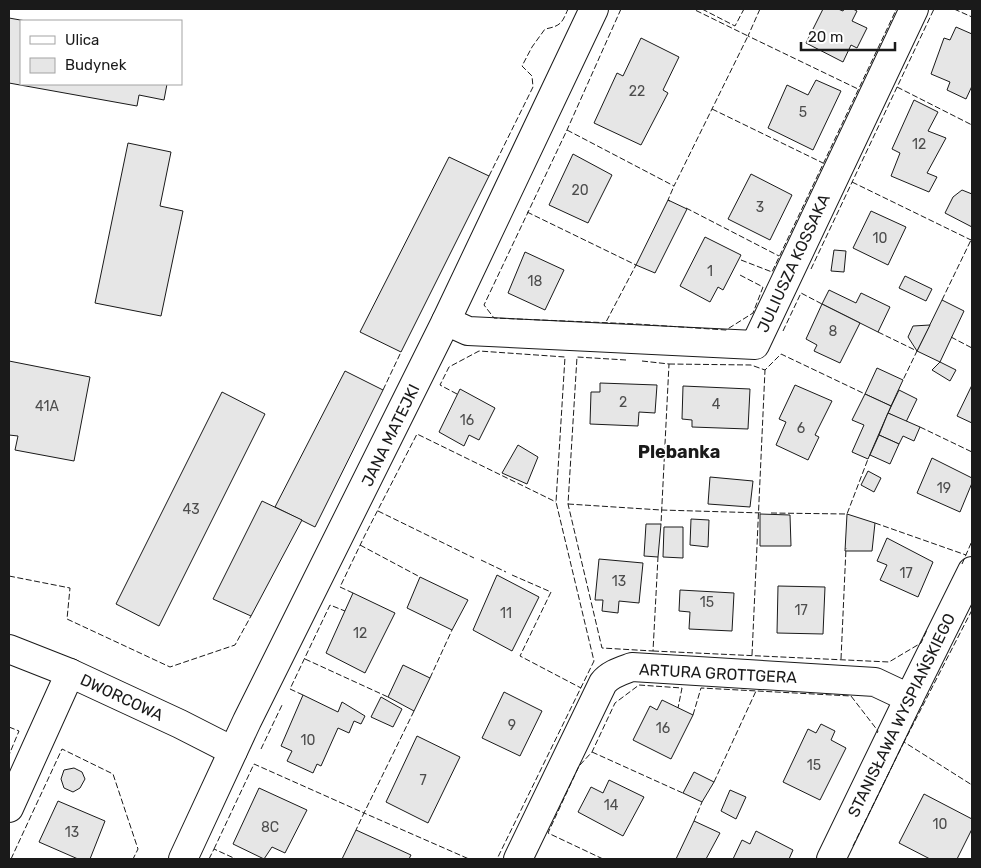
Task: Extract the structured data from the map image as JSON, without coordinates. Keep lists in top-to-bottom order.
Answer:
{
  "streets": {
    "street": [
      "JULIUSZA KOSSAKA",
      "JANA MATEJKI",
      "ARTURA GROTTGERA",
      "DWORCOWA",
      "STANISŁAWA WYSPIAŃSKIEGO"
    ]
  },
  "crossings": [
    ["JULIUSZA KOSSAKA", "JANA MATEJKI"],
    ["JANA MATEJKI", "DWORCOWA"],
    ["ARTURA GROTTGERA", "STANISŁAWA WYSPIAŃSKIEGO"]
  ],
  "districts": ["Plebanka"],
  "house_numbers": [
    "22",
    "5",
    "12",
    "20",
    "3",
    "10",
    "1",
    "18",
    "8",
    "2",
    "4",
    "41A",
    "16",
    "6",
    "19",
    "43",
    "17",
    "13",
    "15",
    "17",
    "11",
    "12",
    "9",
    "16",
    "10",
    "15",
    "7",
    "14",
    "10",
    "8C",
    "13"
  ],
  "legend": ["Ulica", "Budynek"],
  "scale_bar": "20 m"
}
